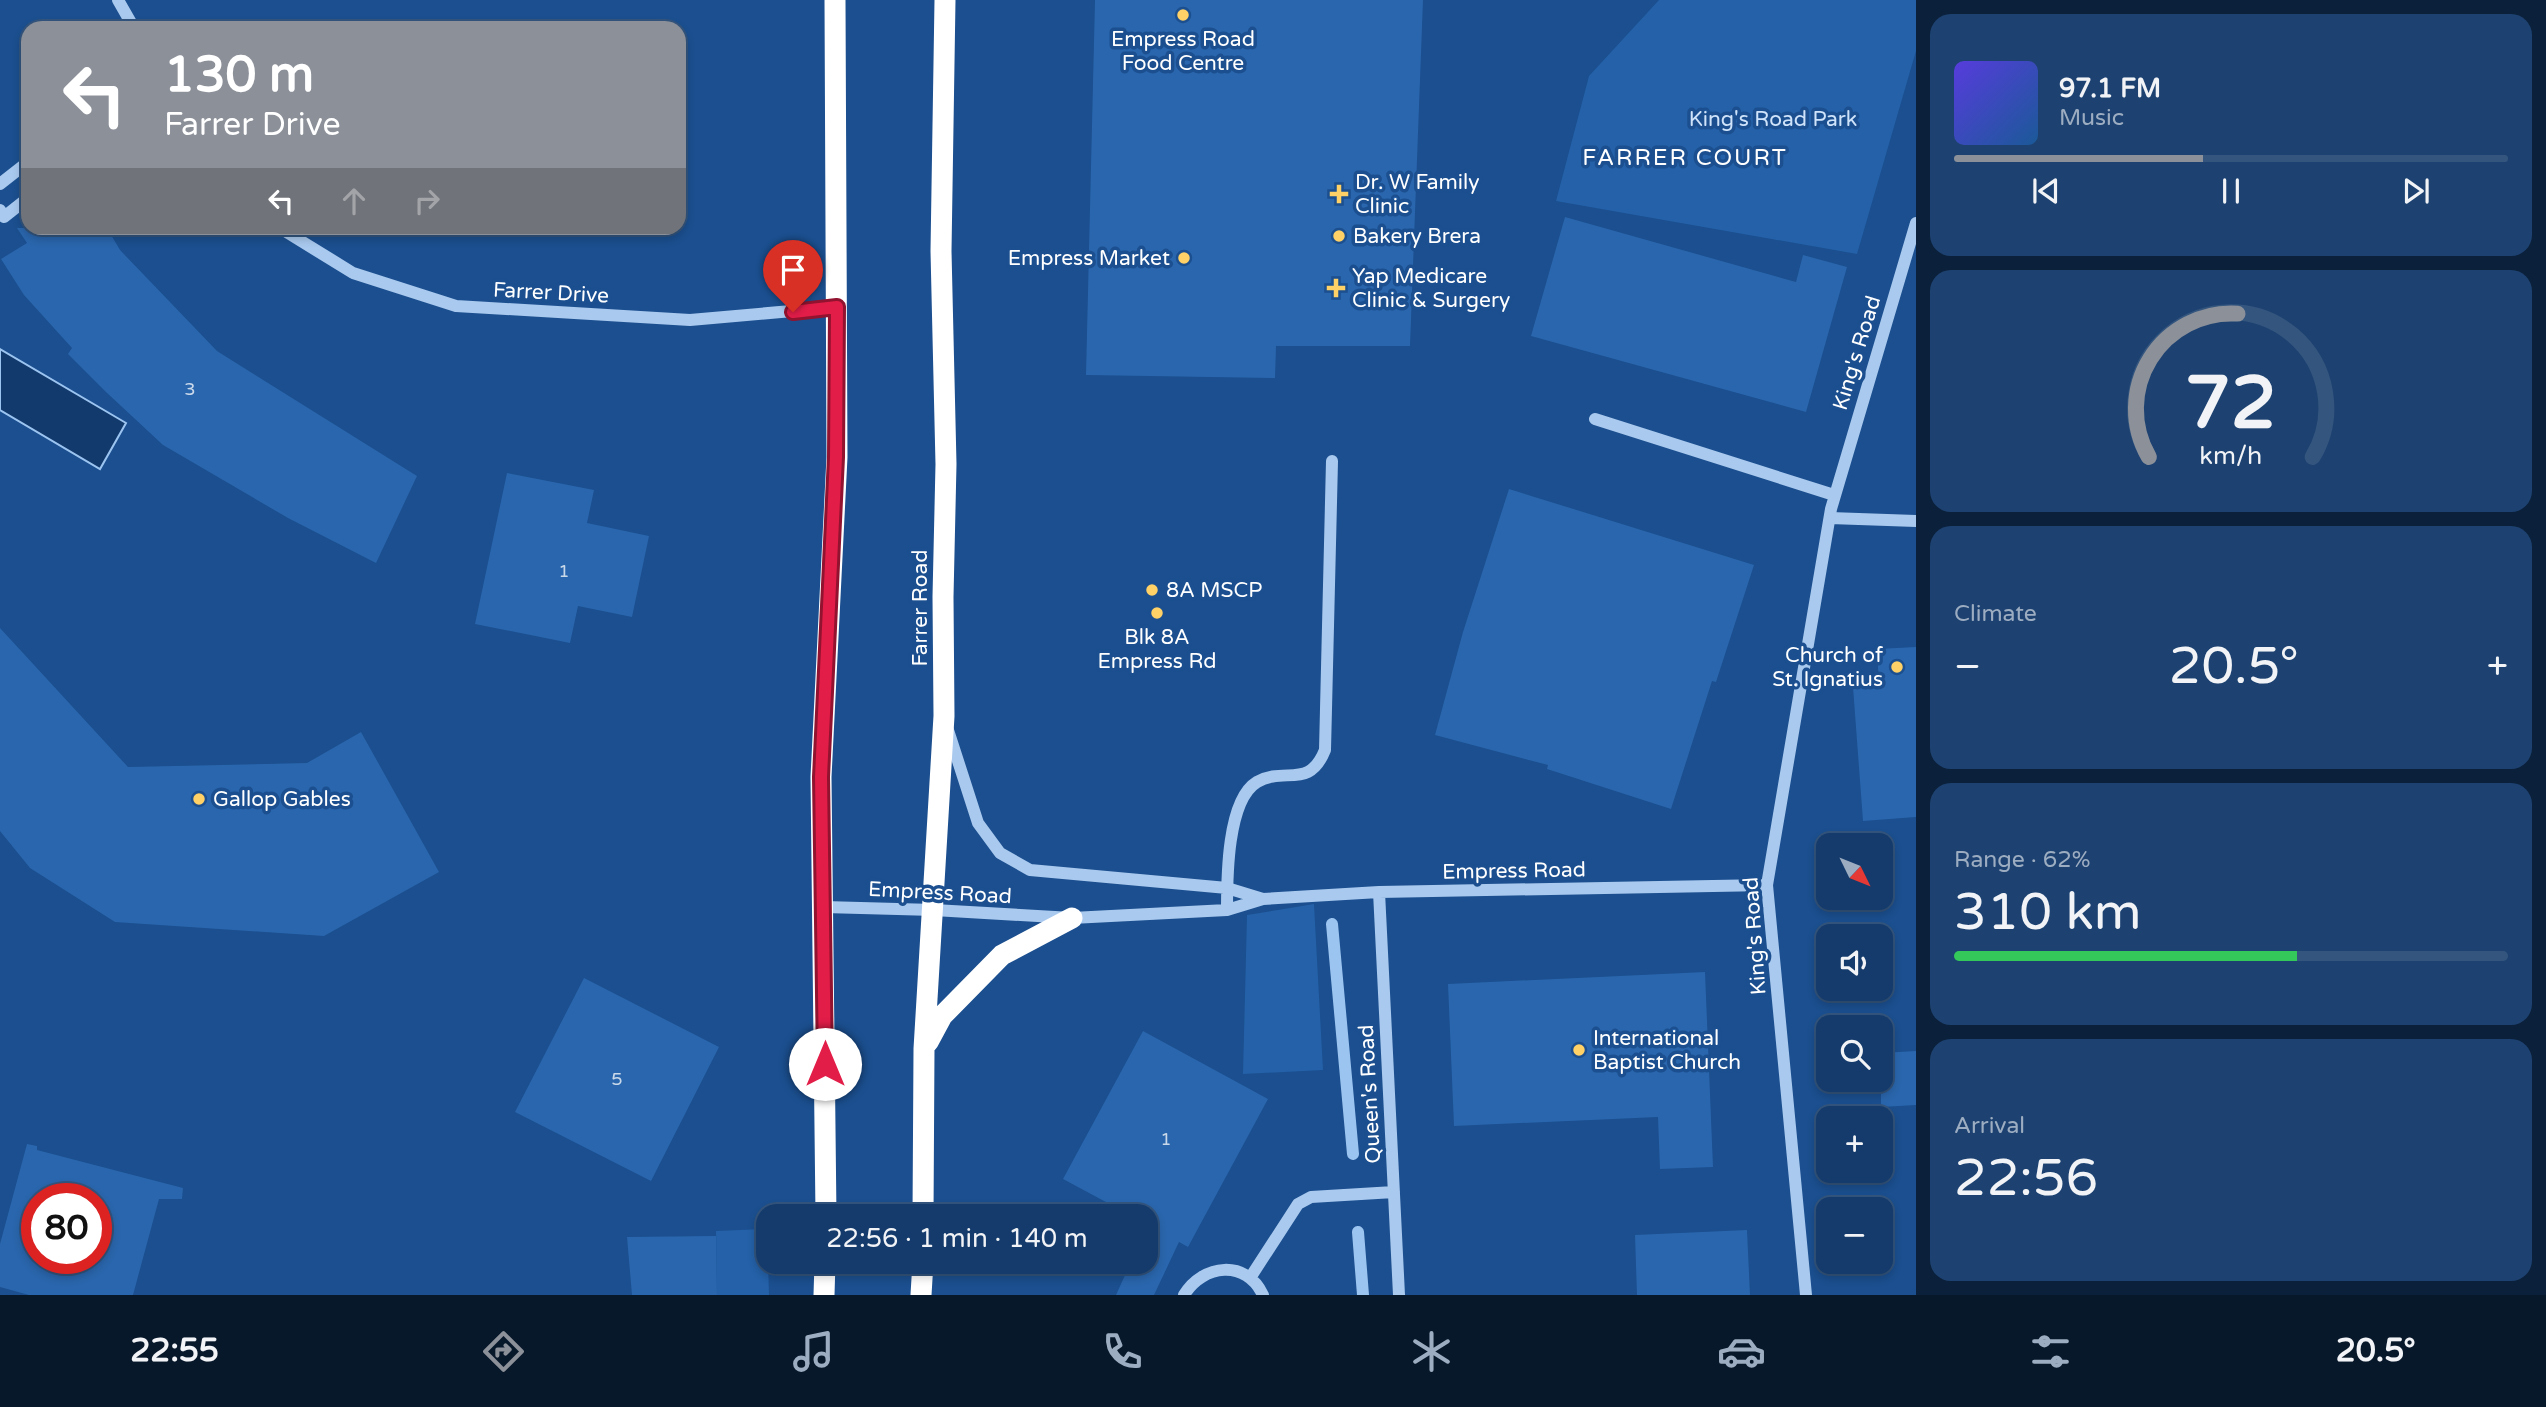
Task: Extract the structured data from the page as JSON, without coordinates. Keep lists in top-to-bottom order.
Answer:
{
  "streets": {
    "highway": ["Farrer Road"],
    "street": [
      "Farrer Drive",
      "King's Road",
      "Empress Road",
      "Queen's Road"
    ]
  },
  "crossings": [
    ["King's Road", "Empress Road"],
    ["Farrer Road", "Empress Road"],
    ["Empress Road", "Queen's Road"]
  ],
  "districts": ["FARRER COURT"],
  "parks": ["King's Road Park"],
  "places": {
    "other": [
      "Empress Road Food Centre",
      "Bakery Brera",
      "Empress Market",
      "8A MSCP",
      "Blk 8A Empress Rd",
      "Church of St. Ignatius",
      "Gallop Gables",
      "International Baptist Church"
    ],
    "health": ["Dr. W Family Clinic", "Yap Medicare Clinic & Surgery"]
  },
  "house_numbers": [
    "3",
    "1",
    "5",
    "1"
  ],
  "north": "bottom right",
  "page": {
    "turn": ["130 m", "Farrer Drive"],
    "song": ["97.1 FM", "Music"],
    "tile": [
      "Climate",
      ["Range · 62%", "310 km"],
      ["Arrival", "22:56"]
    ],
    "heat": ["−", "20.5°", "+"],
    "map_buttons": ["+", "−"],
    "limit": "80",
    "trip": "22:56 · 1 min · 140 m",
    "tabs": ["22:55", "20.5°"],
    "gauge": ["72", "km/h"]
  }
}
